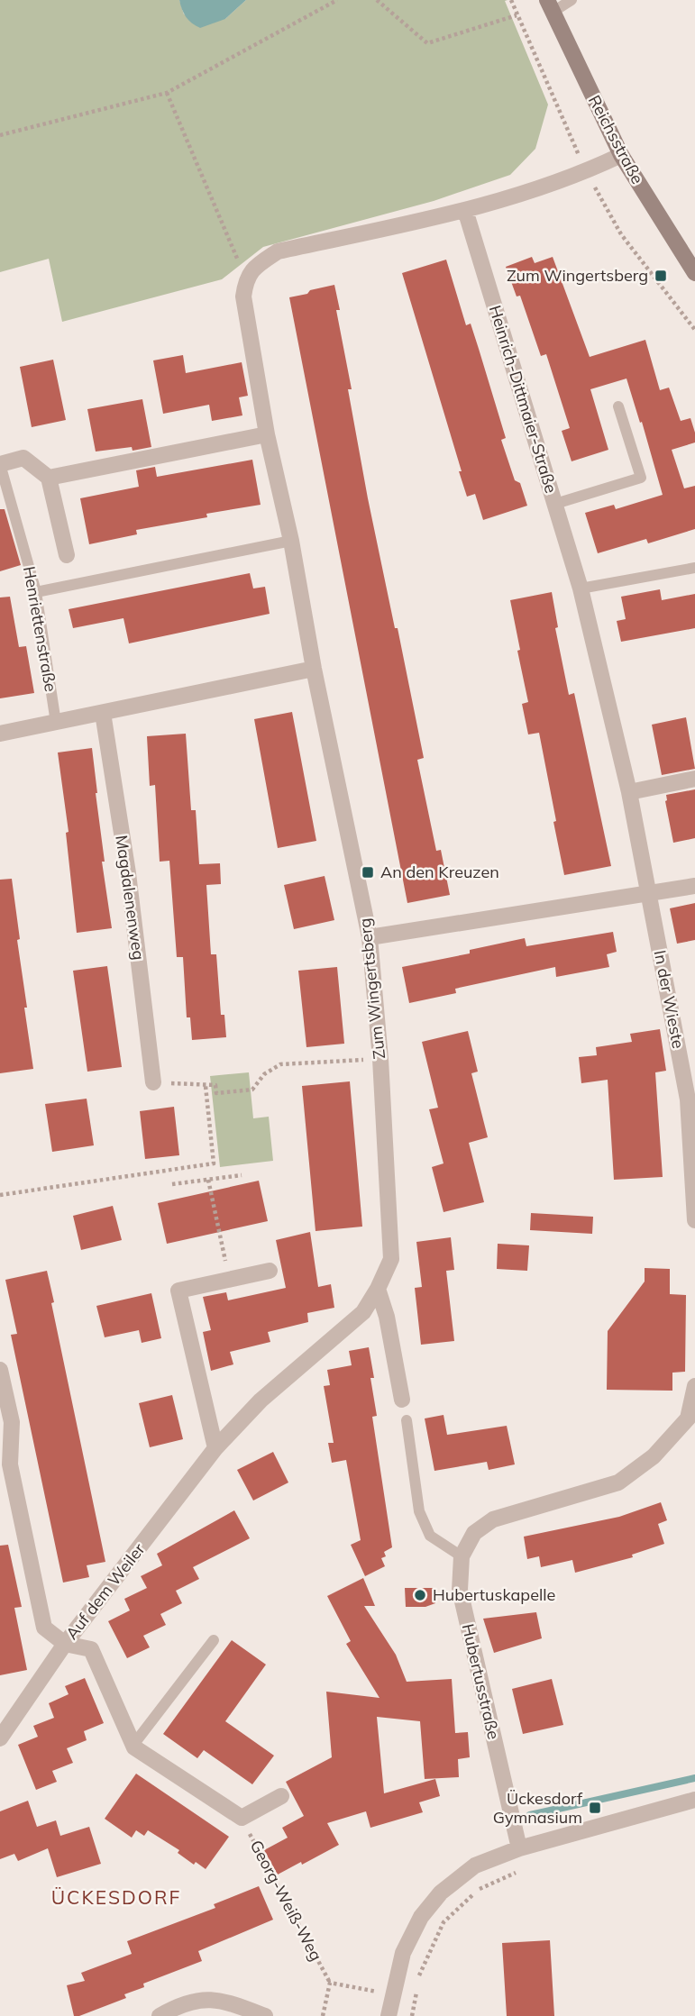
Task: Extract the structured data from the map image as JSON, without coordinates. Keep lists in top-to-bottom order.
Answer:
{
  "streets": {
    "main road": ["Reichsstraße"],
    "street": [
      "Heinrich-Dittmaier-Straße",
      "Henriettenstraße",
      "Magdalenenweg",
      "Zum Wingertsberg",
      "In der Wieste",
      "Auf dem Weiler",
      "Hubertusstraße"
    ],
    "path": ["Georg-Weiß-Weg"]
  },
  "crossings": [
    ["Heinrich-Dittmaier-Straße", "In der Wieste"],
    ["Zum Wingertsberg", "Auf dem Weiler"]
  ],
  "districts": ["ÜCKESDORF"],
  "places": {
    "transit": ["Zum Wingertsberg", "An den Kreuzen", "Ückesdorf Gymnasium"],
    "other": ["Hubertuskapelle"]
  }
}
